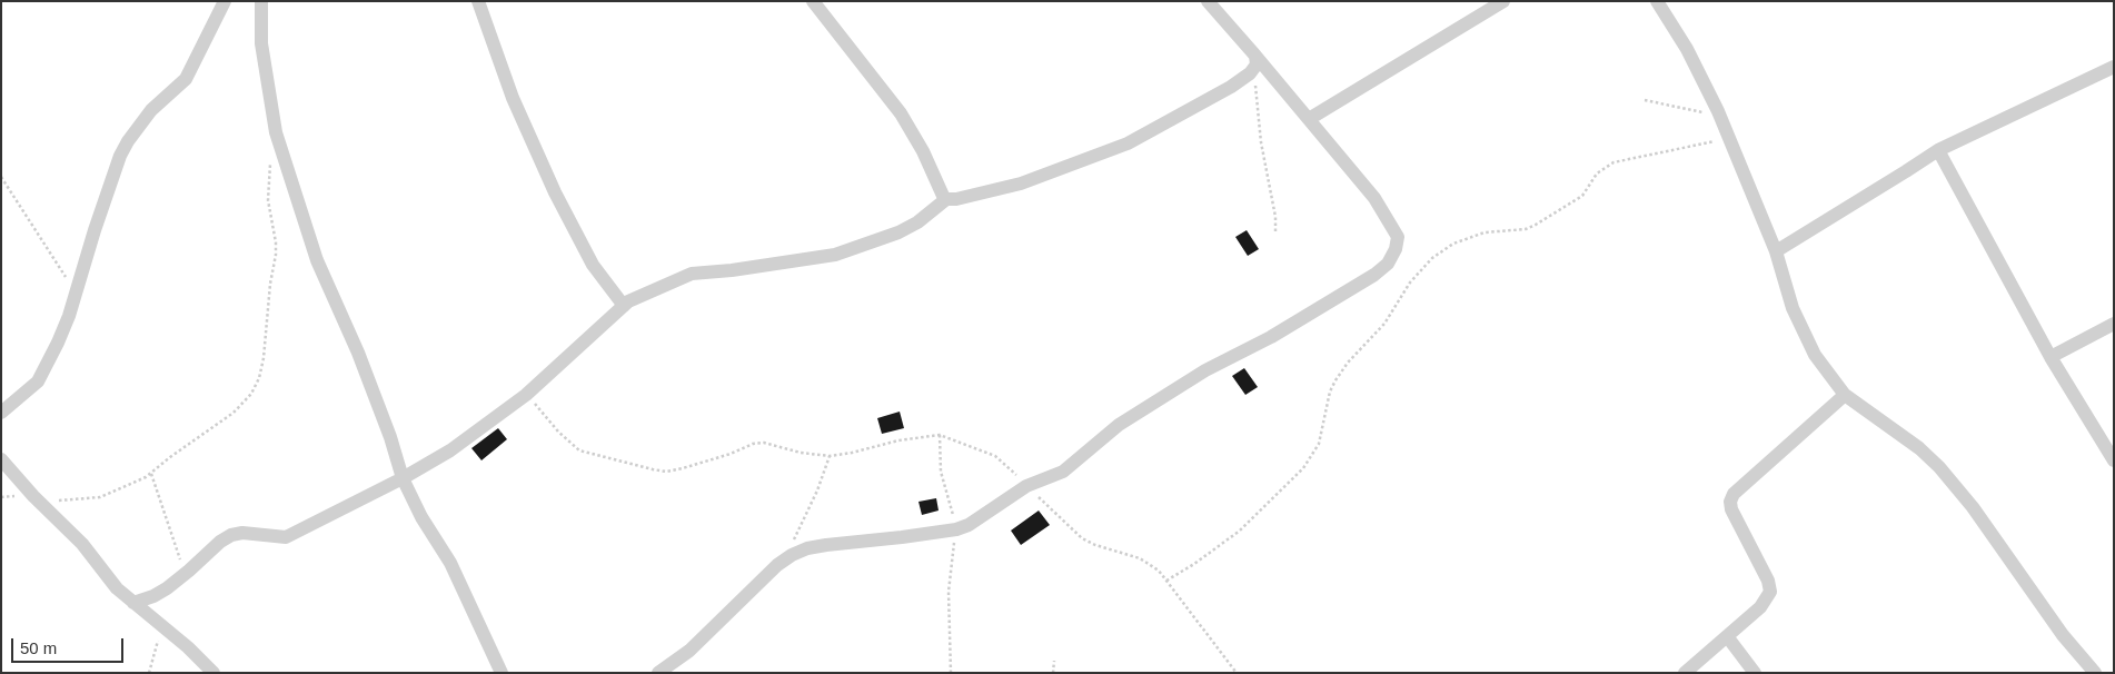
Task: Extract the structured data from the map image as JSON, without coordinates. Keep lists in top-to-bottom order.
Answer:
{
  "scale_bar": "50 m"
}
